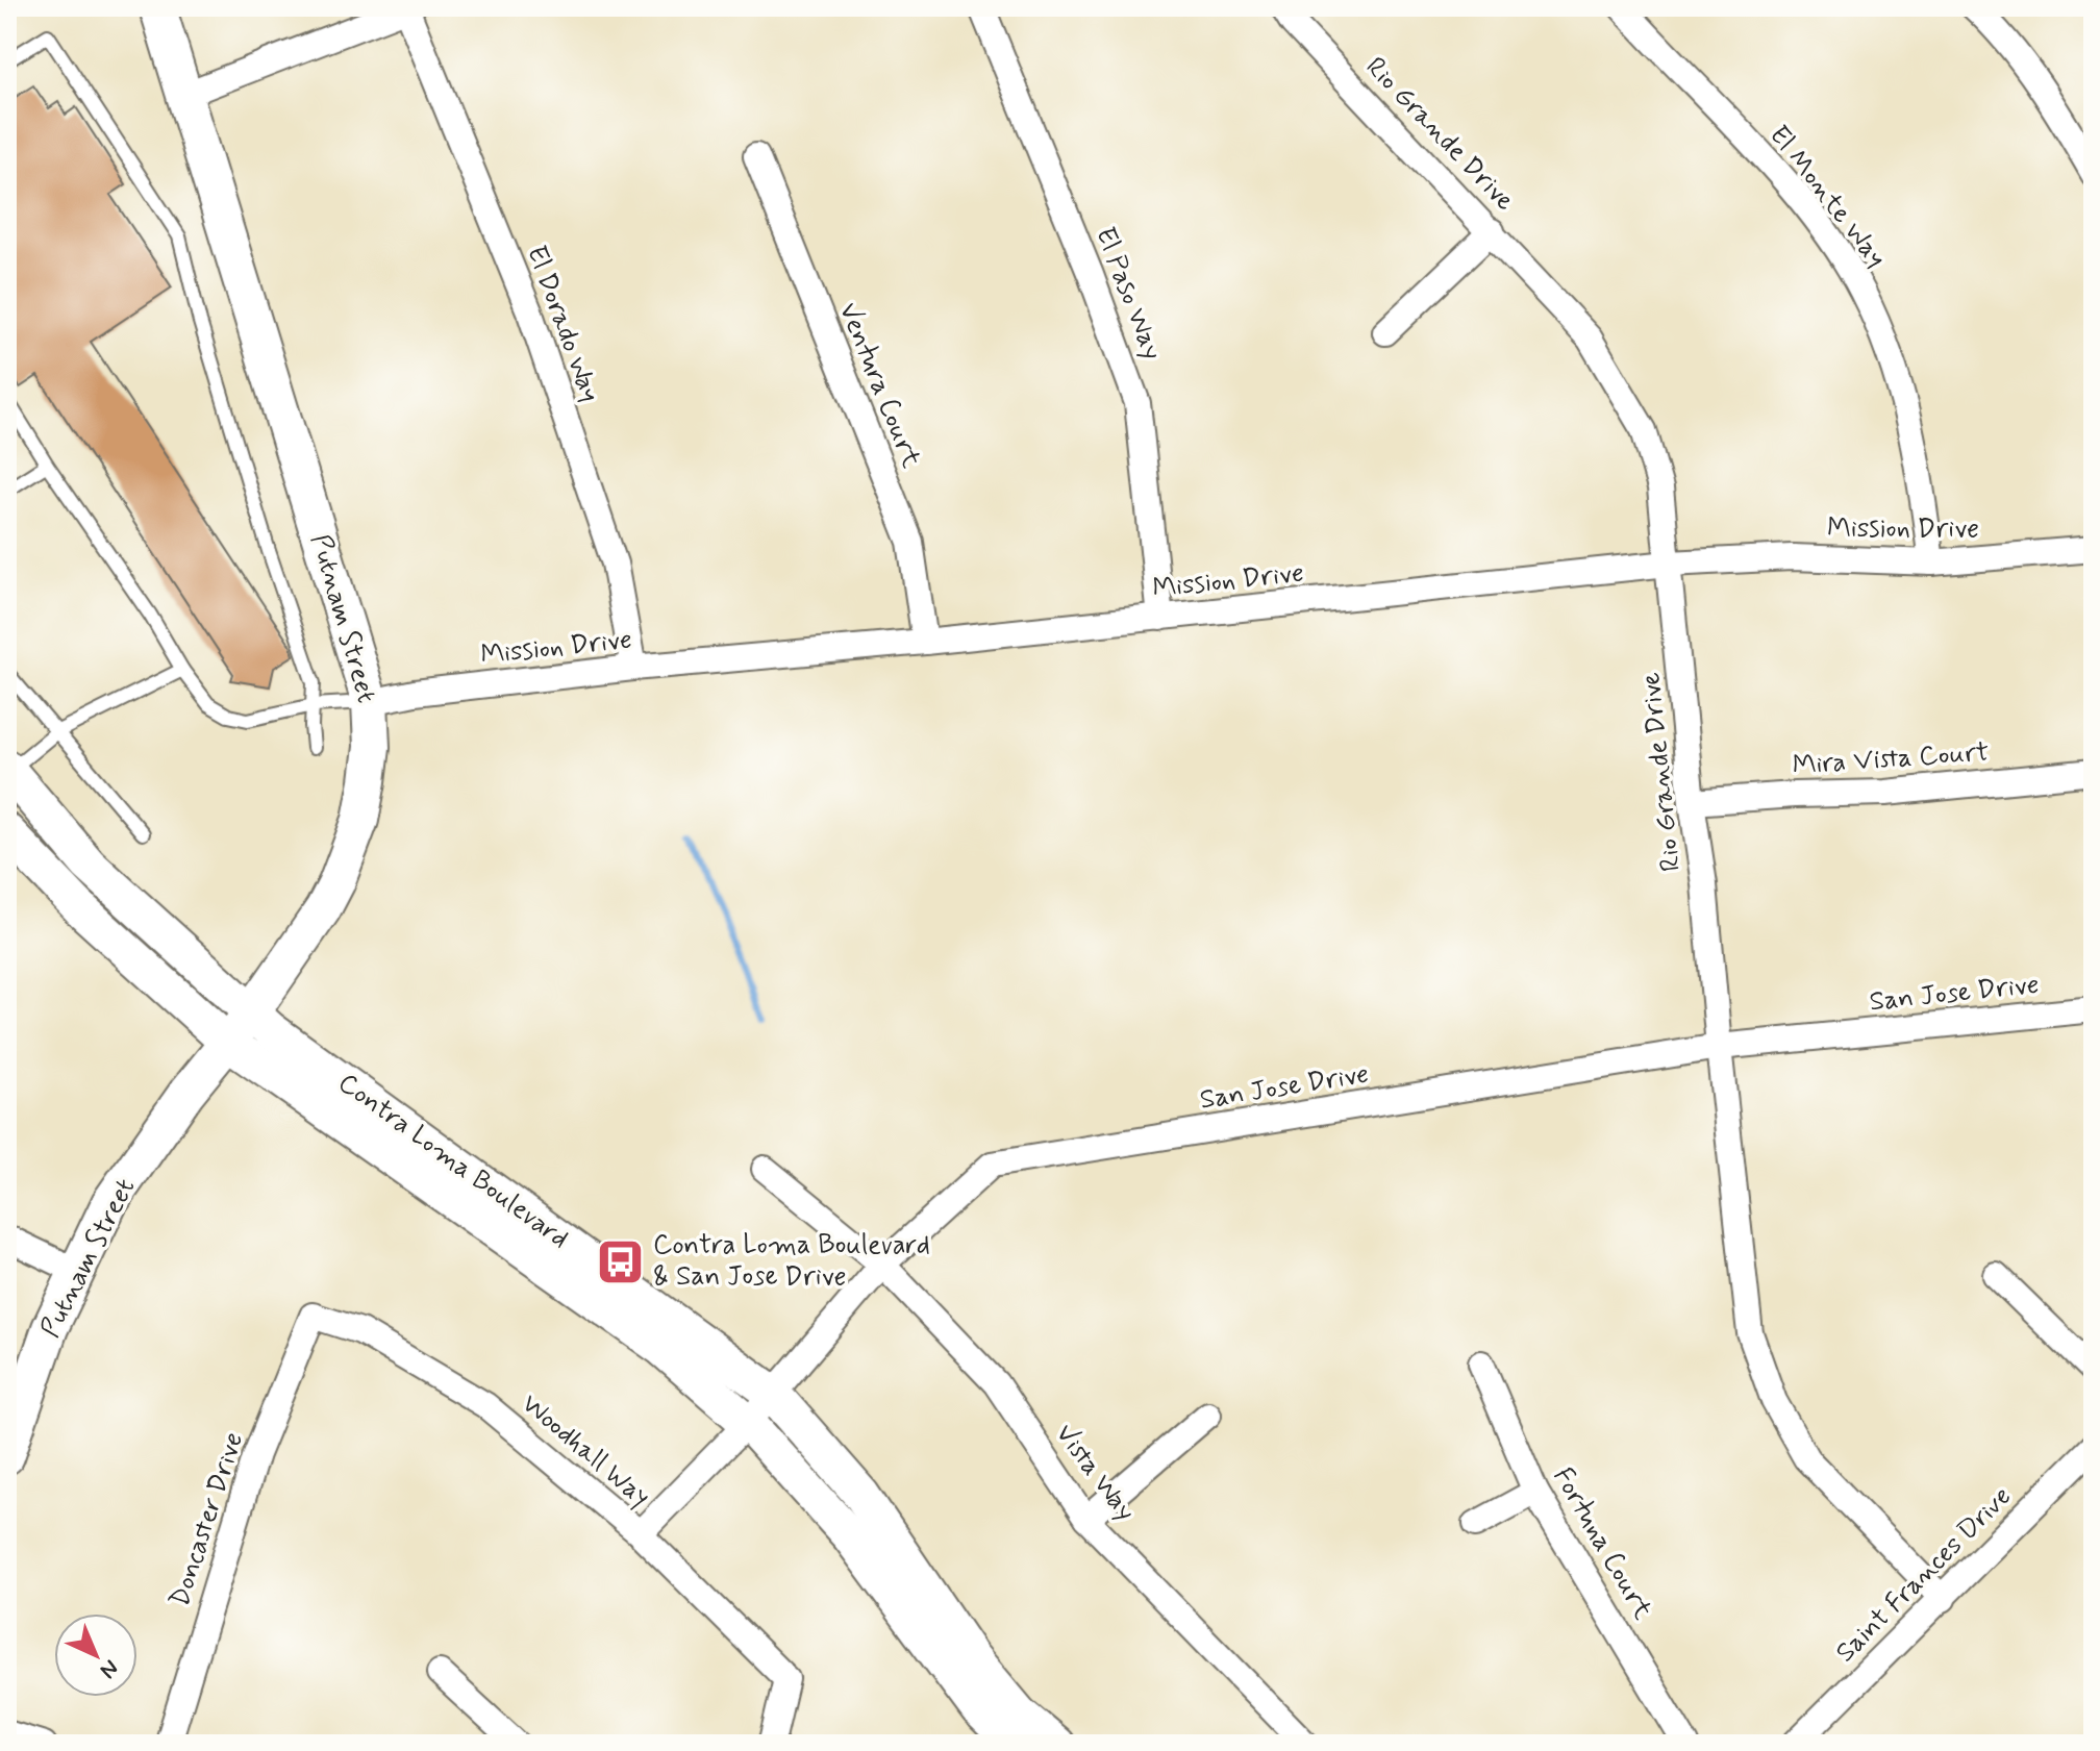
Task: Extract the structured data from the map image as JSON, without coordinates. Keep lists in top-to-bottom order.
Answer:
{
  "streets": {
    "main road": ["Putnam Street", "Contra Loma Boulevard"],
    "street": [
      "Rio Grande Drive",
      "El Monte Way",
      "El Paso Way",
      "El Dorado Way",
      "Ventura Court",
      "Mission Drive",
      "Mira Vista Court",
      "San Jose Drive",
      "Woodhall Way",
      "Vista Way",
      "Doncaster Drive",
      "Fortuna Court",
      "Saint Frances Drive"
    ]
  },
  "crossings": [
    ["Rio Grande Drive", "Mission Drive"],
    ["Rio Grande Drive", "Mira Vista Court"],
    ["Rio Grande Drive", "San Jose Drive"],
    ["Rio Grande Drive", "Saint Frances Drive"],
    ["El Monte Way", "Mission Drive"],
    ["El Paso Way", "Mission Drive"],
    ["El Dorado Way", "Mission Drive"],
    ["Ventura Court", "Mission Drive"],
    ["Mission Drive", "Putnam Street"],
    ["Putnam Street", "Contra Loma Boulevard"],
    ["San Jose Drive", "Contra Loma Boulevard"],
    ["San Jose Drive", "Woodhall Way"],
    ["San Jose Drive", "Vista Way"],
    ["Woodhall Way", "Doncaster Drive"]
  ],
  "places": {
    "bus stop": ["Contra Loma Boulevard & San Jose Drive"]
  },
  "north": "bottom right"
}
